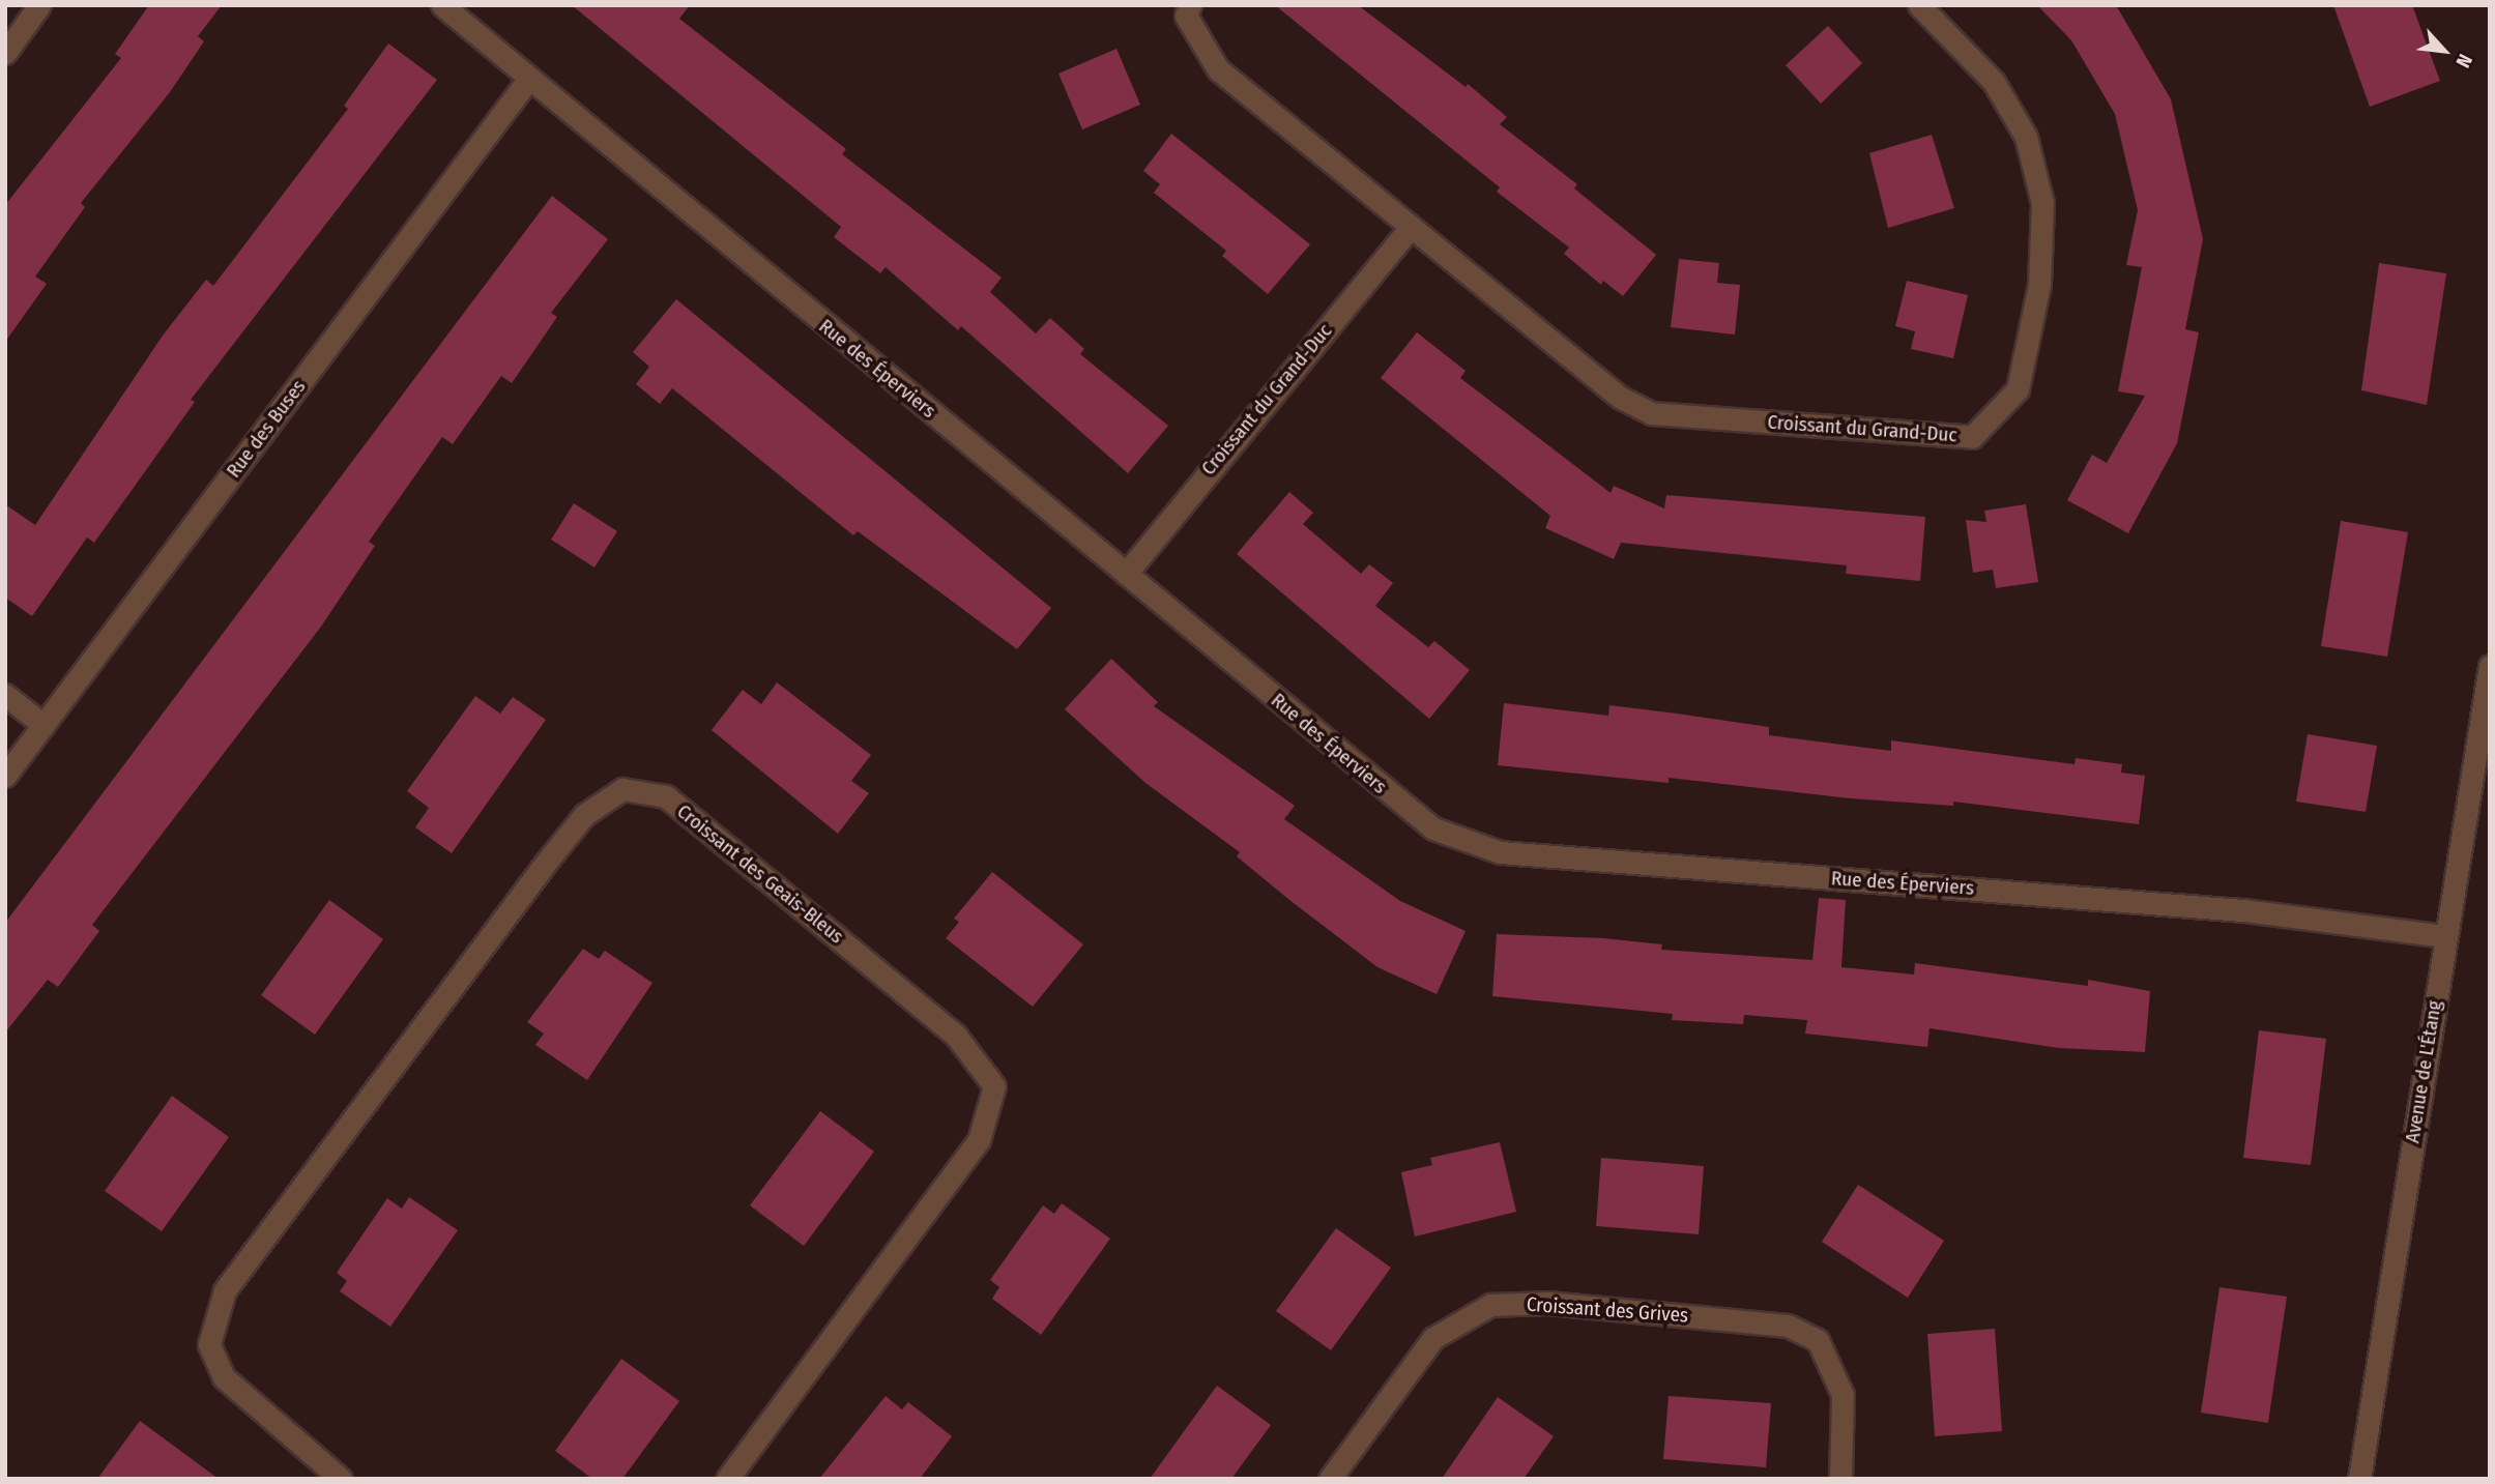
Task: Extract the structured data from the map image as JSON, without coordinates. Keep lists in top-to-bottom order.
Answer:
{
  "streets": {
    "street": [
      "Rue des Éperviers",
      "Croissant du Grand-Duc",
      "Rue des Buses",
      "Croissant des Geais-Bleus",
      "Avenue de L'Étang",
      "Croissant des Grives"
    ]
  },
  "crossings": [
    ["Rue des Éperviers", "Croissant du Grand-Duc"],
    ["Rue des Éperviers", "Rue des Buses"],
    ["Rue des Éperviers", "Avenue de L'Étang"]
  ],
  "north": "bottom right"
}
